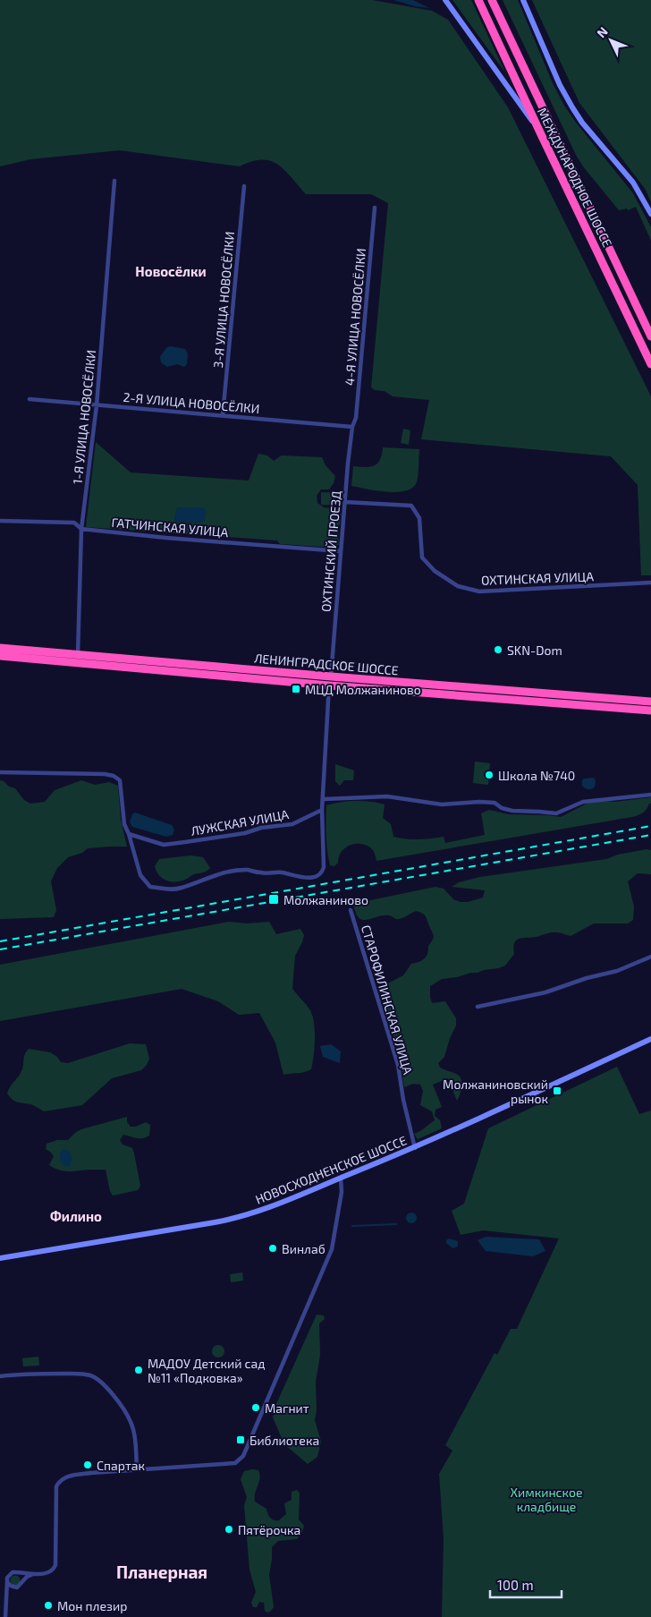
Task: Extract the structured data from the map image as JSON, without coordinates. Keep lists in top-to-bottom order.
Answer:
{
  "streets": {
    "highway": ["МЕЖДУНАРОДНОЕ ШОССЕ", "ЛЕНИНГРАДСКОЕ ШОССЕ"],
    "main road": ["НОВОСХОДНЕНСКОЕ ШОССЕ"],
    "street": [
      "3-Я УЛИЦА НОВОСЁЛКИ",
      "4-Я УЛИЦА НОВОСЁЛКИ",
      "2-Я УЛИЦА НОВОСЁЛКИ",
      "1-Я УЛИЦА НОВОСЁЛКИ",
      "ГАТЧИНСКАЯ УЛИЦА",
      "ОХТИНСКИЙ ПРОЕЗД",
      "ОХТИНСКАЯ УЛИЦА",
      "ЛУЖСКАЯ УЛИЦА",
      "СТАРОФИЛИНСКАЯ УЛИЦА"
    ]
  },
  "crossings": [
    ["3-Я УЛИЦА НОВОСЁЛКИ", "2-Я УЛИЦА НОВОСЁЛКИ"],
    ["4-Я УЛИЦА НОВОСЁЛКИ", "2-Я УЛИЦА НОВОСЁЛКИ"],
    ["4-Я УЛИЦА НОВОСЁЛКИ", "ОХТИНСКИЙ ПРОЕЗД"],
    ["2-Я УЛИЦА НОВОСЁЛКИ", "1-Я УЛИЦА НОВОСЁЛКИ"],
    ["2-Я УЛИЦА НОВОСЁЛКИ", "ОХТИНСКИЙ ПРОЕЗД"],
    ["1-Я УЛИЦА НОВОСЁЛКИ", "ГАТЧИНСКАЯ УЛИЦА"],
    ["1-Я УЛИЦА НОВОСЁЛКИ", "ЛЕНИНГРАДСКОЕ ШОССЕ"],
    ["ГАТЧИНСКАЯ УЛИЦА", "ОХТИНСКИЙ ПРОЕЗД"],
    ["ОХТИНСКИЙ ПРОЕЗД", "ОХТИНСКАЯ УЛИЦА"],
    ["ОХТИНСКИЙ ПРОЕЗД", "ЛЕНИНГРАДСКОЕ ШОССЕ"],
    ["ОХТИНСКИЙ ПРОЕЗД", "ЛУЖСКАЯ УЛИЦА"],
    ["СТАРОФИЛИНСКАЯ УЛИЦА", "НОВОСХОДНЕНСКОЕ ШОССЕ"]
  ],
  "districts": ["Новосёлки", "Филино", "Планерная"],
  "parks": ["Химкинское кладбище"],
  "places": {
    "other": [
      "SKN-Dom",
      "Школа №740",
      "Винлаб",
      "МАДОУ Детский сад №11 «Подковка»",
      "Магнит",
      "Спартак",
      "Пятёрочка",
      "Мон плезир"
    ],
    "transit": [
      "МЦД Молжаниново",
      "Молжаниново",
      "Молжаниновский рынок",
      "Библиотека"
    ]
  },
  "scale_bar": "100 m",
  "north": "top left"
}
